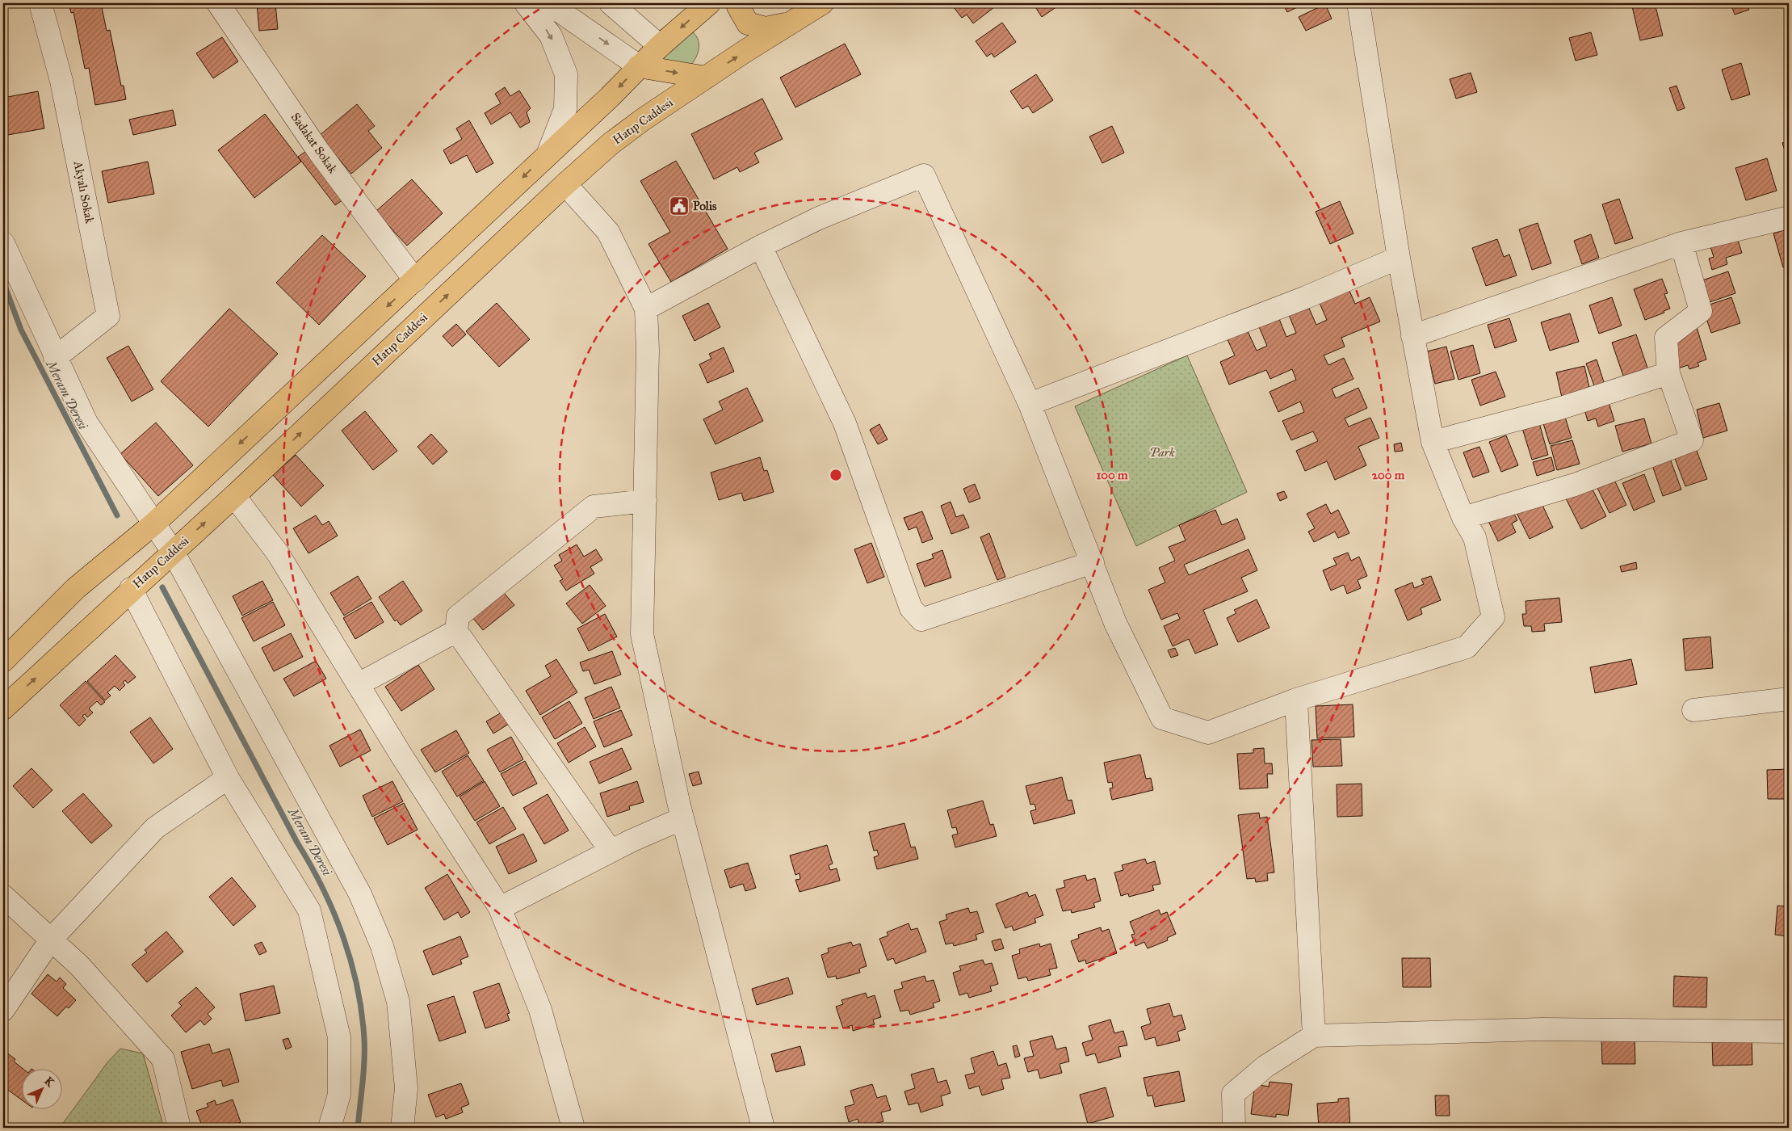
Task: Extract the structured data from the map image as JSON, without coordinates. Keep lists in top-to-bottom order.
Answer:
{
  "streets": {
    "main road": ["Hatıp Caddesi"],
    "street": ["Sadakat Sokak", "Akyalı Sokak"]
  },
  "water": ["Meram Deresi"],
  "parks": ["Park"],
  "places": {
    "public building": ["Polis"]
  },
  "north": "top right",
  "rings": ["100 m", "200 m"]
}
